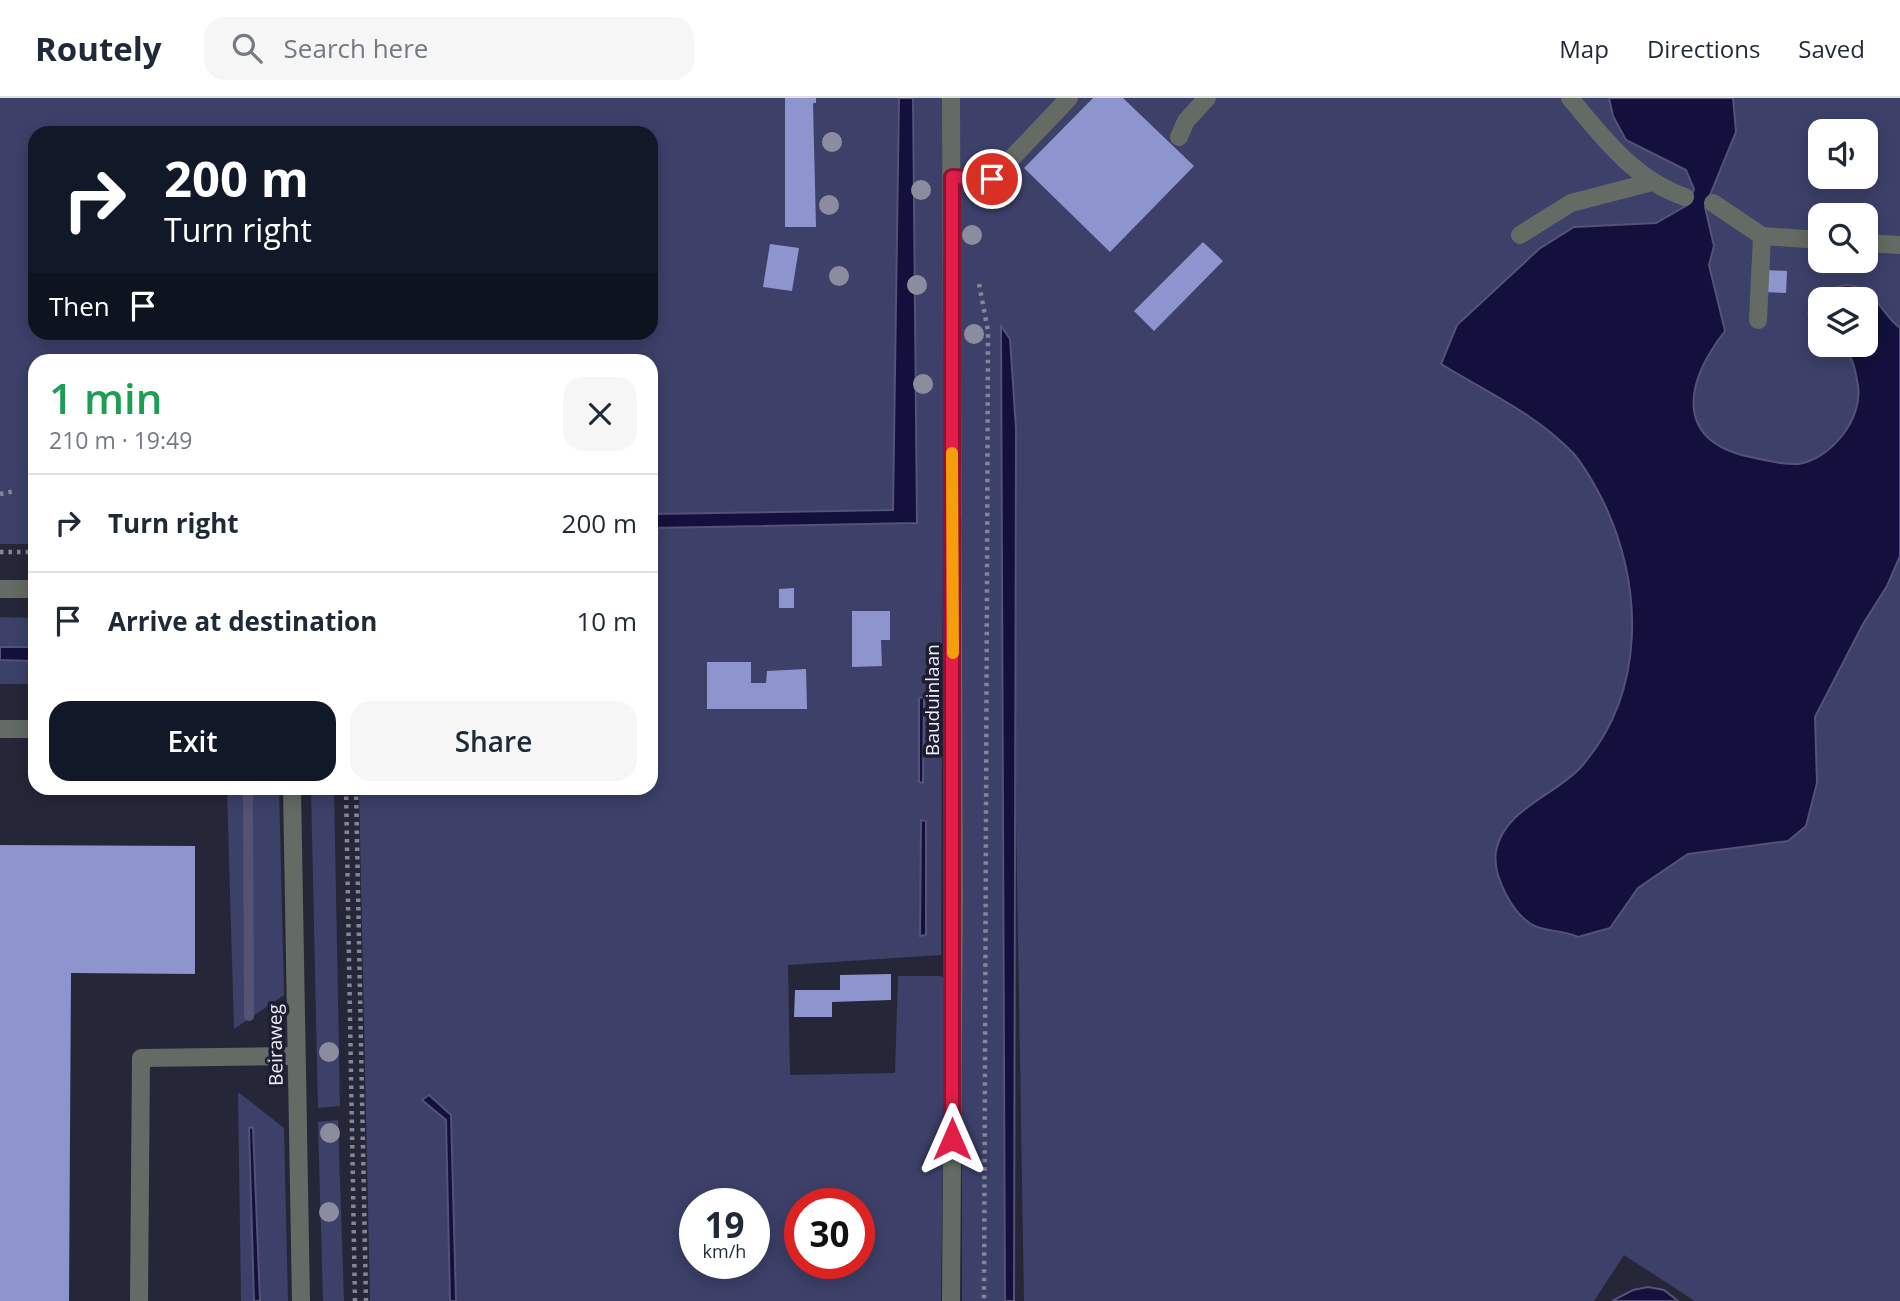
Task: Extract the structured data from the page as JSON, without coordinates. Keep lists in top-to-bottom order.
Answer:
{
  "streets": {
    "street": ["Bauduinlaan", "Beiraweg"]
  },
  "page": {
    "header": "Routely",
    "search": "Search here",
    "nav": ["Map", "Directions", "Saved"],
    "turn": ["200 m", "Turn right"],
    "then": "Then",
    "heading": ["1 min", "210 m · 19:49"],
    "list": [
      {
        "name": "Turn right",
        "value": "200 m"
      },
      {
        "name": "Arrive at destination",
        "value": "10 m"
      }
    ],
    "buttons": ["Exit", "Share"],
    "speed": "19 km/h",
    "limit": "30"
  }
}
